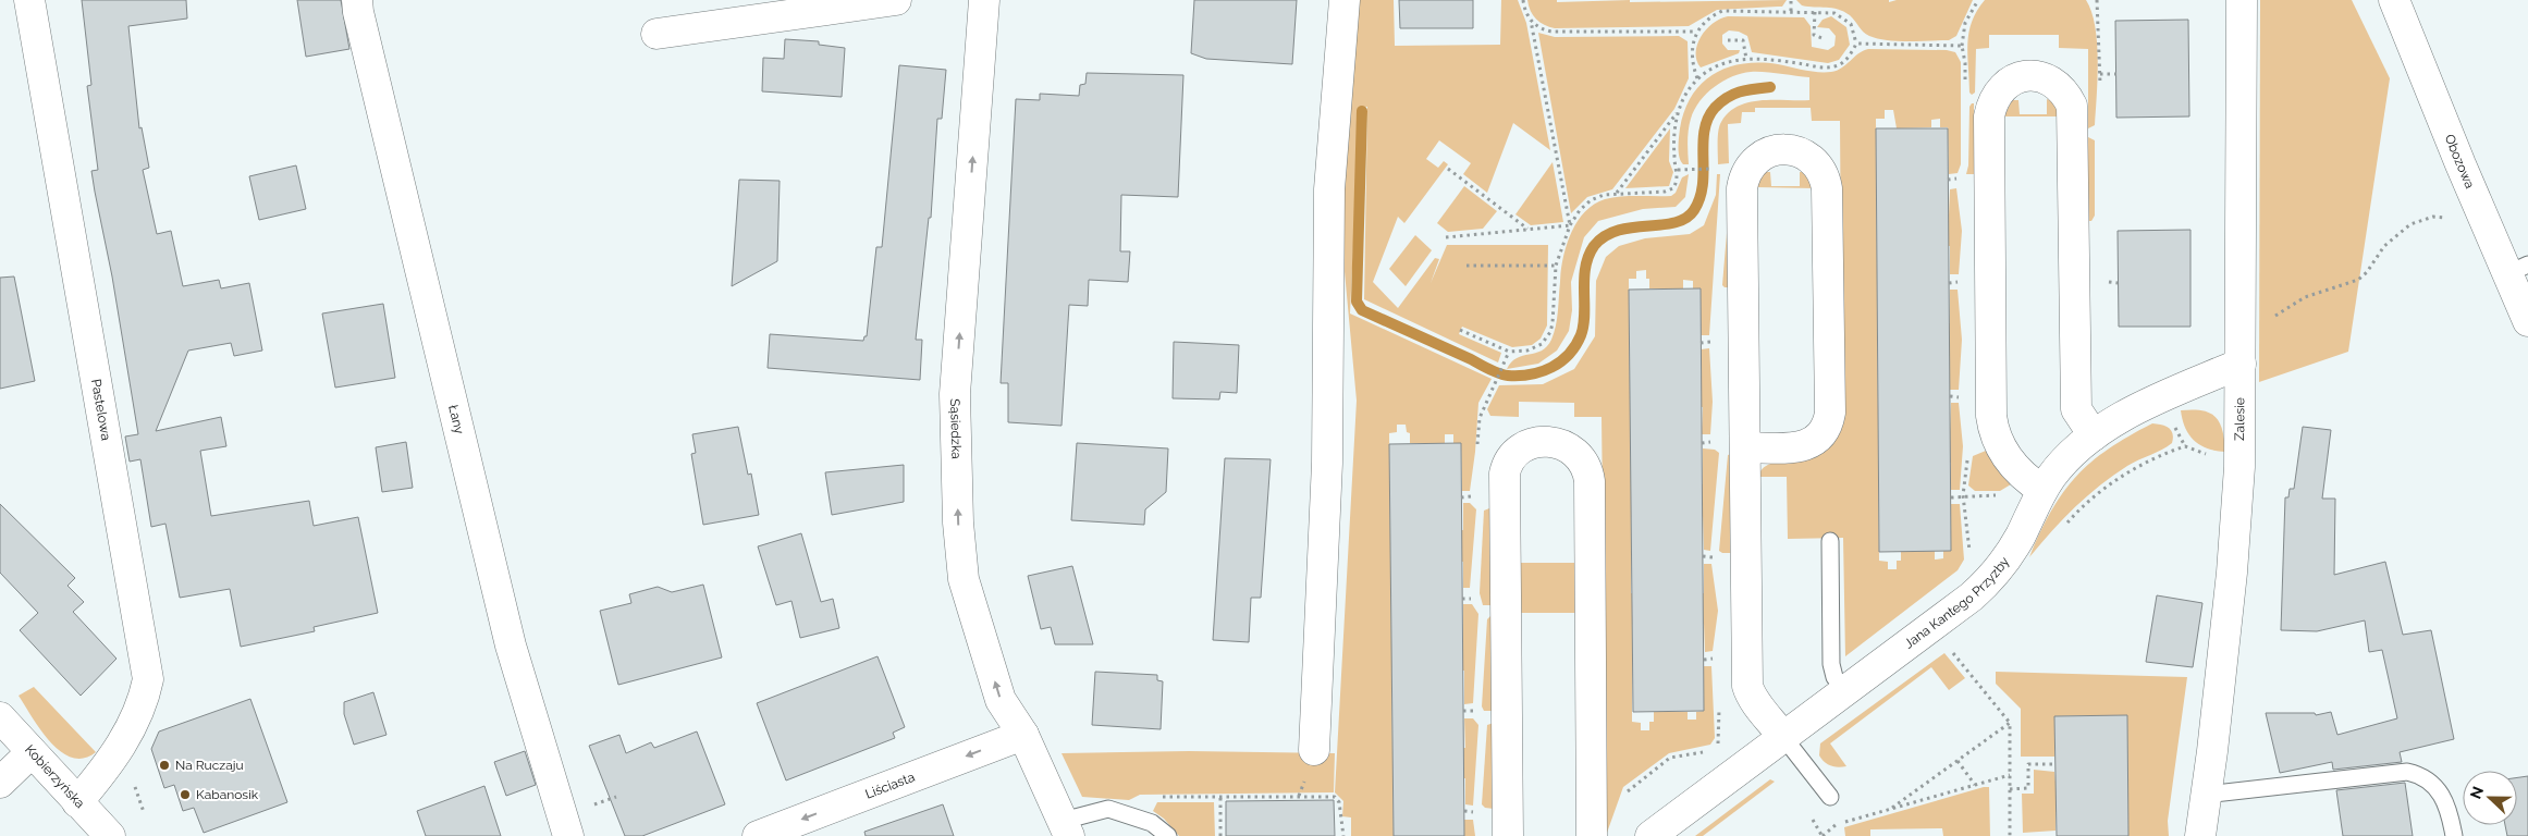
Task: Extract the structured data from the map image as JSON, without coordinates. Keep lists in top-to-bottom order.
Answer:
{
  "streets": {
    "street": [
      "Obozowa",
      "Pastelowa",
      "Zalesie",
      "Łany",
      "Sąsiedzka",
      "Jana Kantego Przyzby",
      "Kobierzyńska",
      "Liściasta"
    ]
  },
  "crossings": [
    ["Pastelowa", "Kobierzyńska"],
    ["Zalesie", "Jana Kantego Przyzby"],
    ["Sąsiedzka", "Liściasta"]
  ],
  "one_way": ["Sąsiedzka", "Liściasta"],
  "places": ["Na Ruczaju", "Kabanosik"],
  "north": "left"
}
